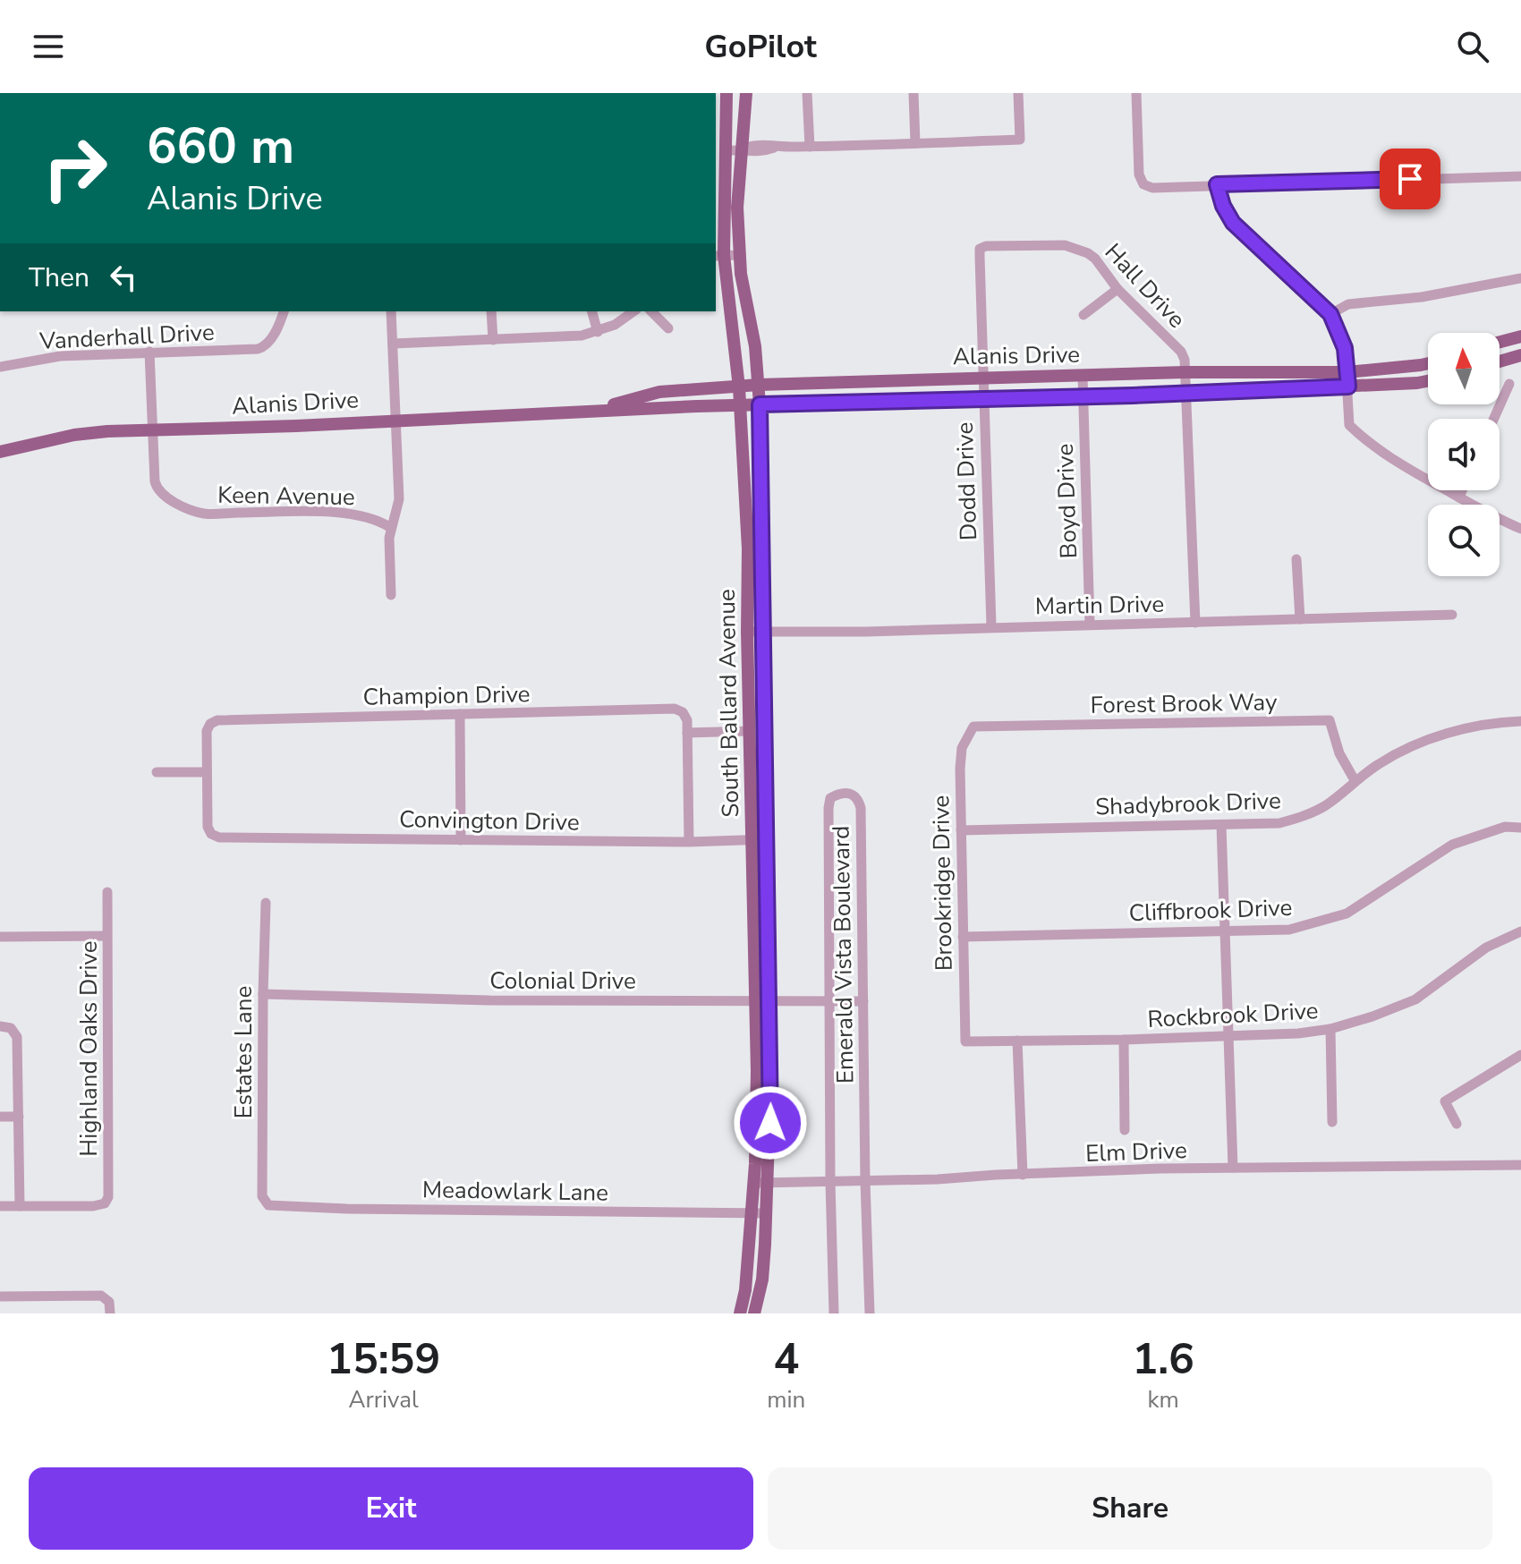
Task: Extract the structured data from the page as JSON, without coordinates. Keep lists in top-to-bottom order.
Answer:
{
  "streets": {
    "main road": ["Alanis Drive", "South Ballard Avenue"],
    "street": [
      "Hall Drive",
      "Vanderhall Drive",
      "Dodd Drive",
      "Keen Avenue",
      "Boyd Drive",
      "Martin Drive",
      "Champion Drive",
      "Forest Brook Way",
      "Shadybrook Drive",
      "Convington Drive",
      "Brookridge Drive",
      "Cliffbrook Drive",
      "Emerald Vista Boulevard",
      "Colonial Drive",
      "Rockbrook Drive",
      "Highland Oaks Drive",
      "Estates Lane",
      "Elm Drive",
      "Meadowlark Lane"
    ]
  },
  "crossings": [
    ["Hall Drive", "Alanis Drive"],
    ["Hall Drive", "Dodd Drive"],
    ["Hall Drive", "Martin Drive"],
    ["Vanderhall Drive", "Keen Avenue"],
    ["Alanis Drive", "Dodd Drive"],
    ["Alanis Drive", "Keen Avenue"],
    ["Alanis Drive", "Boyd Drive"],
    ["Alanis Drive", "South Ballard Avenue"],
    ["Dodd Drive", "Martin Drive"],
    ["Boyd Drive", "Martin Drive"],
    ["Martin Drive", "South Ballard Avenue"],
    ["Champion Drive", "Convington Drive"],
    ["South Ballard Avenue", "Convington Drive"],
    ["South Ballard Avenue", "Colonial Drive"],
    ["South Ballard Avenue", "Elm Drive"],
    ["South Ballard Avenue", "Meadowlark Lane"],
    ["Forest Brook Way", "Shadybrook Drive"],
    ["Forest Brook Way", "Brookridge Drive"],
    ["Shadybrook Drive", "Brookridge Drive"],
    ["Brookridge Drive", "Cliffbrook Drive"],
    ["Brookridge Drive", "Rockbrook Drive"],
    ["Emerald Vista Boulevard", "Colonial Drive"],
    ["Emerald Vista Boulevard", "Elm Drive"],
    ["Colonial Drive", "Estates Lane"],
    ["Estates Lane", "Meadowlark Lane"]
  ],
  "north": "top",
  "page": {
    "header": "GoPilot",
    "turn": ["660 m", "Alanis Drive"],
    "then": "Then",
    "eta": [
      "15:59",
      "Arrival",
      "4",
      "min",
      "1.6",
      "km"
    ],
    "buttons": ["Exit", "Share"]
  }
}
